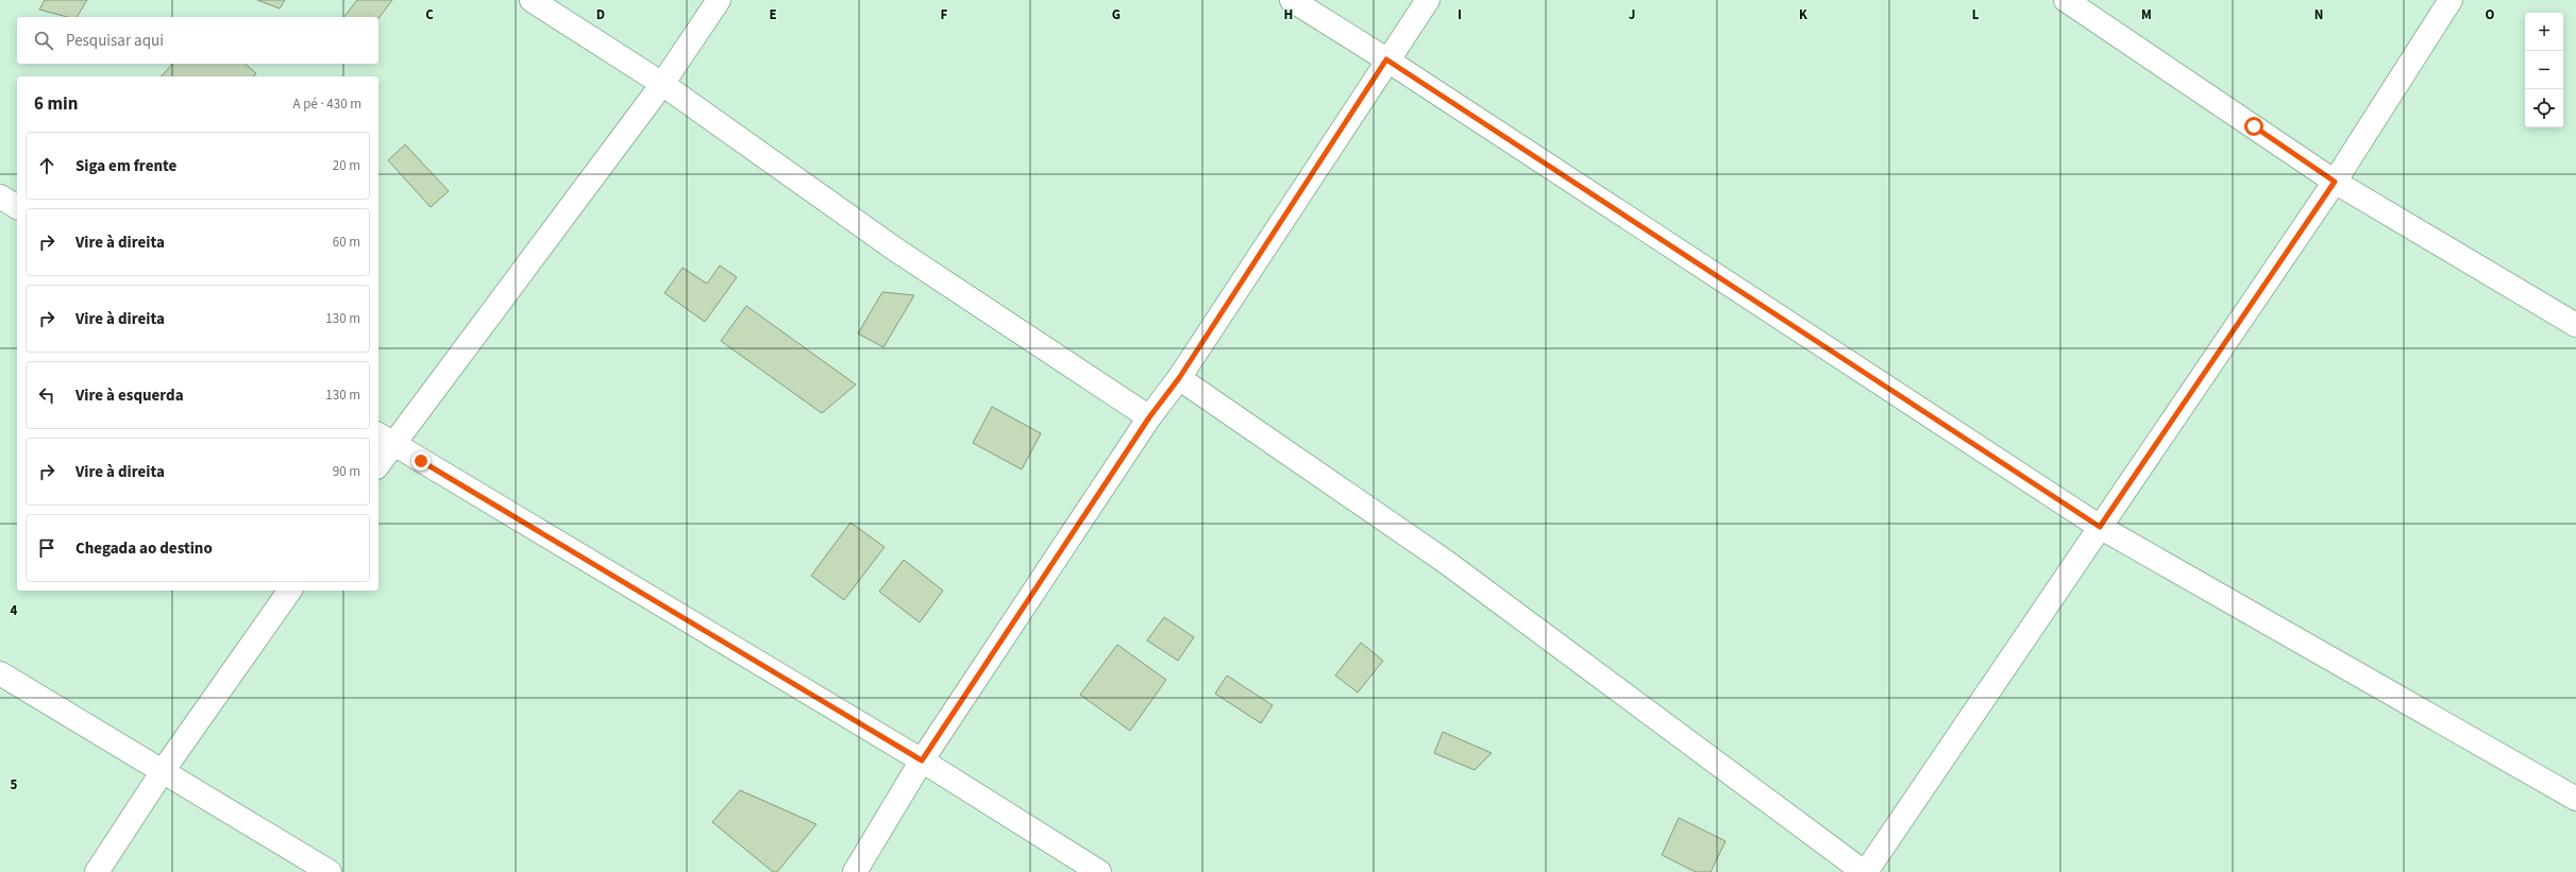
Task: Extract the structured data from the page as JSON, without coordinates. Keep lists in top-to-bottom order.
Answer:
{
  "page": {
    "map_buttons": ["+", "−"],
    "search": "Pesquisar aqui",
    "heading": ["6 min", "A pé · 430 m"],
    "list": [
      ["Siga em frente", "20 m"],
      ["Vire à direita", "60 m"],
      ["Vire à direita", "130 m"],
      ["Vire à esquerda", "130 m"],
      ["Vire à direita", "90 m"],
      "Chegada ao destino"
    ]
  },
  "grid": {
    "columns": [
      "C",
      "D",
      "E",
      "F",
      "G",
      "H",
      "I",
      "J",
      "K",
      "L",
      "M",
      "N",
      "O"
    ],
    "rows": ["4", "5"]
  }
}
